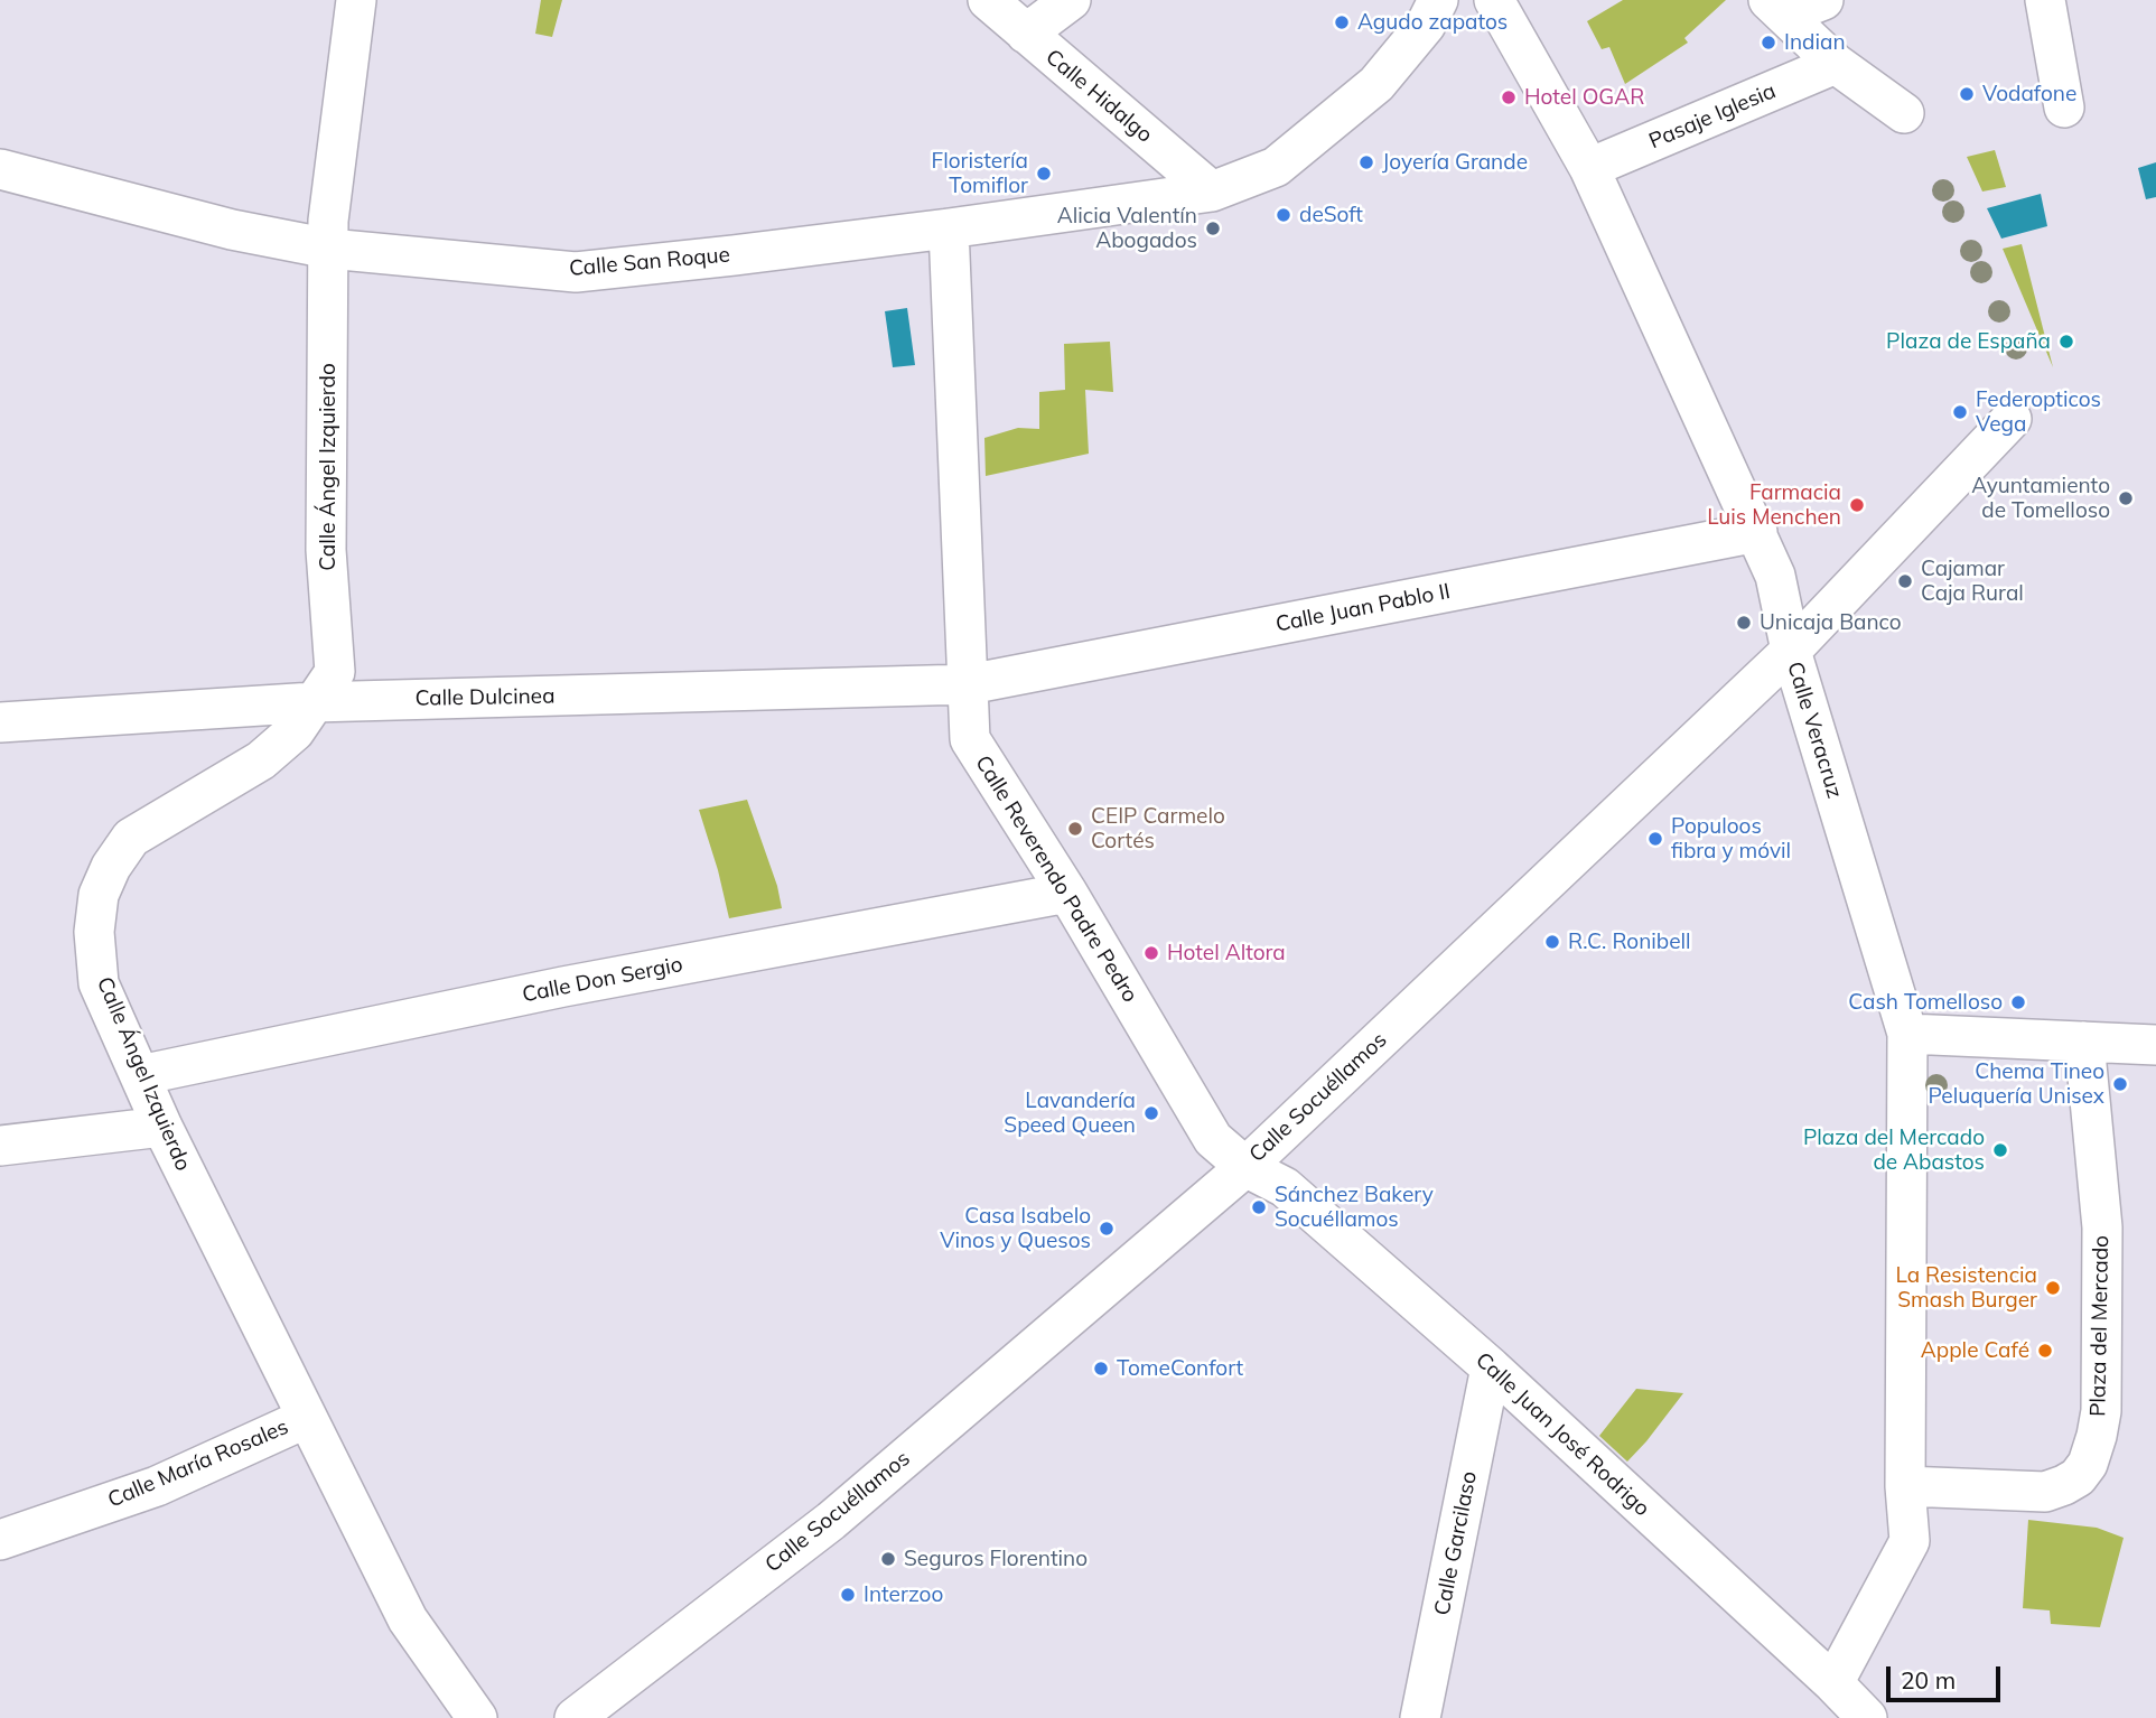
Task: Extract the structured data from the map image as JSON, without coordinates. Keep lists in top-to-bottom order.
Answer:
{
  "streets": {
    "street": [
      "Calle Hidalgo",
      "Pasaje Iglesia",
      "Calle San Roque",
      "Calle Ángel Izquierdo",
      "Calle Juan Pablo II",
      "Calle Dulcinea",
      "Calle Veracruz",
      "Calle Reverendo Padre Pedro",
      "Calle Don Sergio",
      "Calle Socuéllamos",
      "Plaza del Mercado",
      "Calle Juan José Rodrigo",
      "Calle María Rosales",
      "Calle Garcilaso"
    ]
  },
  "crossings": [
    ["Calle Hidalgo", "Calle San Roque"],
    ["Pasaje Iglesia", "Calle Veracruz"],
    ["Calle San Roque", "Calle Ángel Izquierdo"],
    ["Calle San Roque", "Calle Reverendo Padre Pedro"],
    ["Calle Ángel Izquierdo", "Calle Dulcinea"],
    ["Calle Ángel Izquierdo", "Calle Don Sergio"],
    ["Calle Ángel Izquierdo", "Calle María Rosales"],
    ["Calle Juan Pablo II", "Calle Dulcinea"],
    ["Calle Juan Pablo II", "Calle Veracruz"],
    ["Calle Juan Pablo II", "Calle Reverendo Padre Pedro"],
    ["Calle Dulcinea", "Calle Reverendo Padre Pedro"],
    ["Calle Veracruz", "Calle Socuéllamos"],
    ["Calle Reverendo Padre Pedro", "Calle Don Sergio"],
    ["Calle Reverendo Padre Pedro", "Calle Socuéllamos"],
    ["Calle Reverendo Padre Pedro", "Calle Juan José Rodrigo"],
    ["Calle Socuéllamos", "Calle Juan José Rodrigo"],
    ["Calle Juan José Rodrigo", "Calle Garcilaso"]
  ],
  "places": [
    "Agudo zapatos",
    "Indian",
    "Vodafone",
    "Hotel OGAR",
    "Joyería Grande",
    "Floristería Tomiflor",
    "deSoft",
    "Alicia Valentín Abogados",
    "Plaza de España",
    "Federopticos Vega",
    "Ayuntamiento de Tomelloso",
    "Farmacia Luis Menchen",
    "Cajamar Caja Rural",
    "Unicaja Banco",
    "CEIP Carmelo Cortés",
    "Populoos fibra y móvil",
    "R.C. Ronibell",
    "Hotel Altora",
    "Cash Tomelloso",
    "Chema Tineo Peluquería Unisex",
    "Lavandería Speed Queen",
    "Plaza del Mercado de Abastos",
    "Sánchez Bakery Socuéllamos",
    "Casa Isabelo Vinos y Quesos",
    "La Resistencia Smash Burger",
    "Apple Café",
    "TomeConfort",
    "Seguros Florentino",
    "Interzoo"
  ],
  "scale_bar": "20 m"
}
